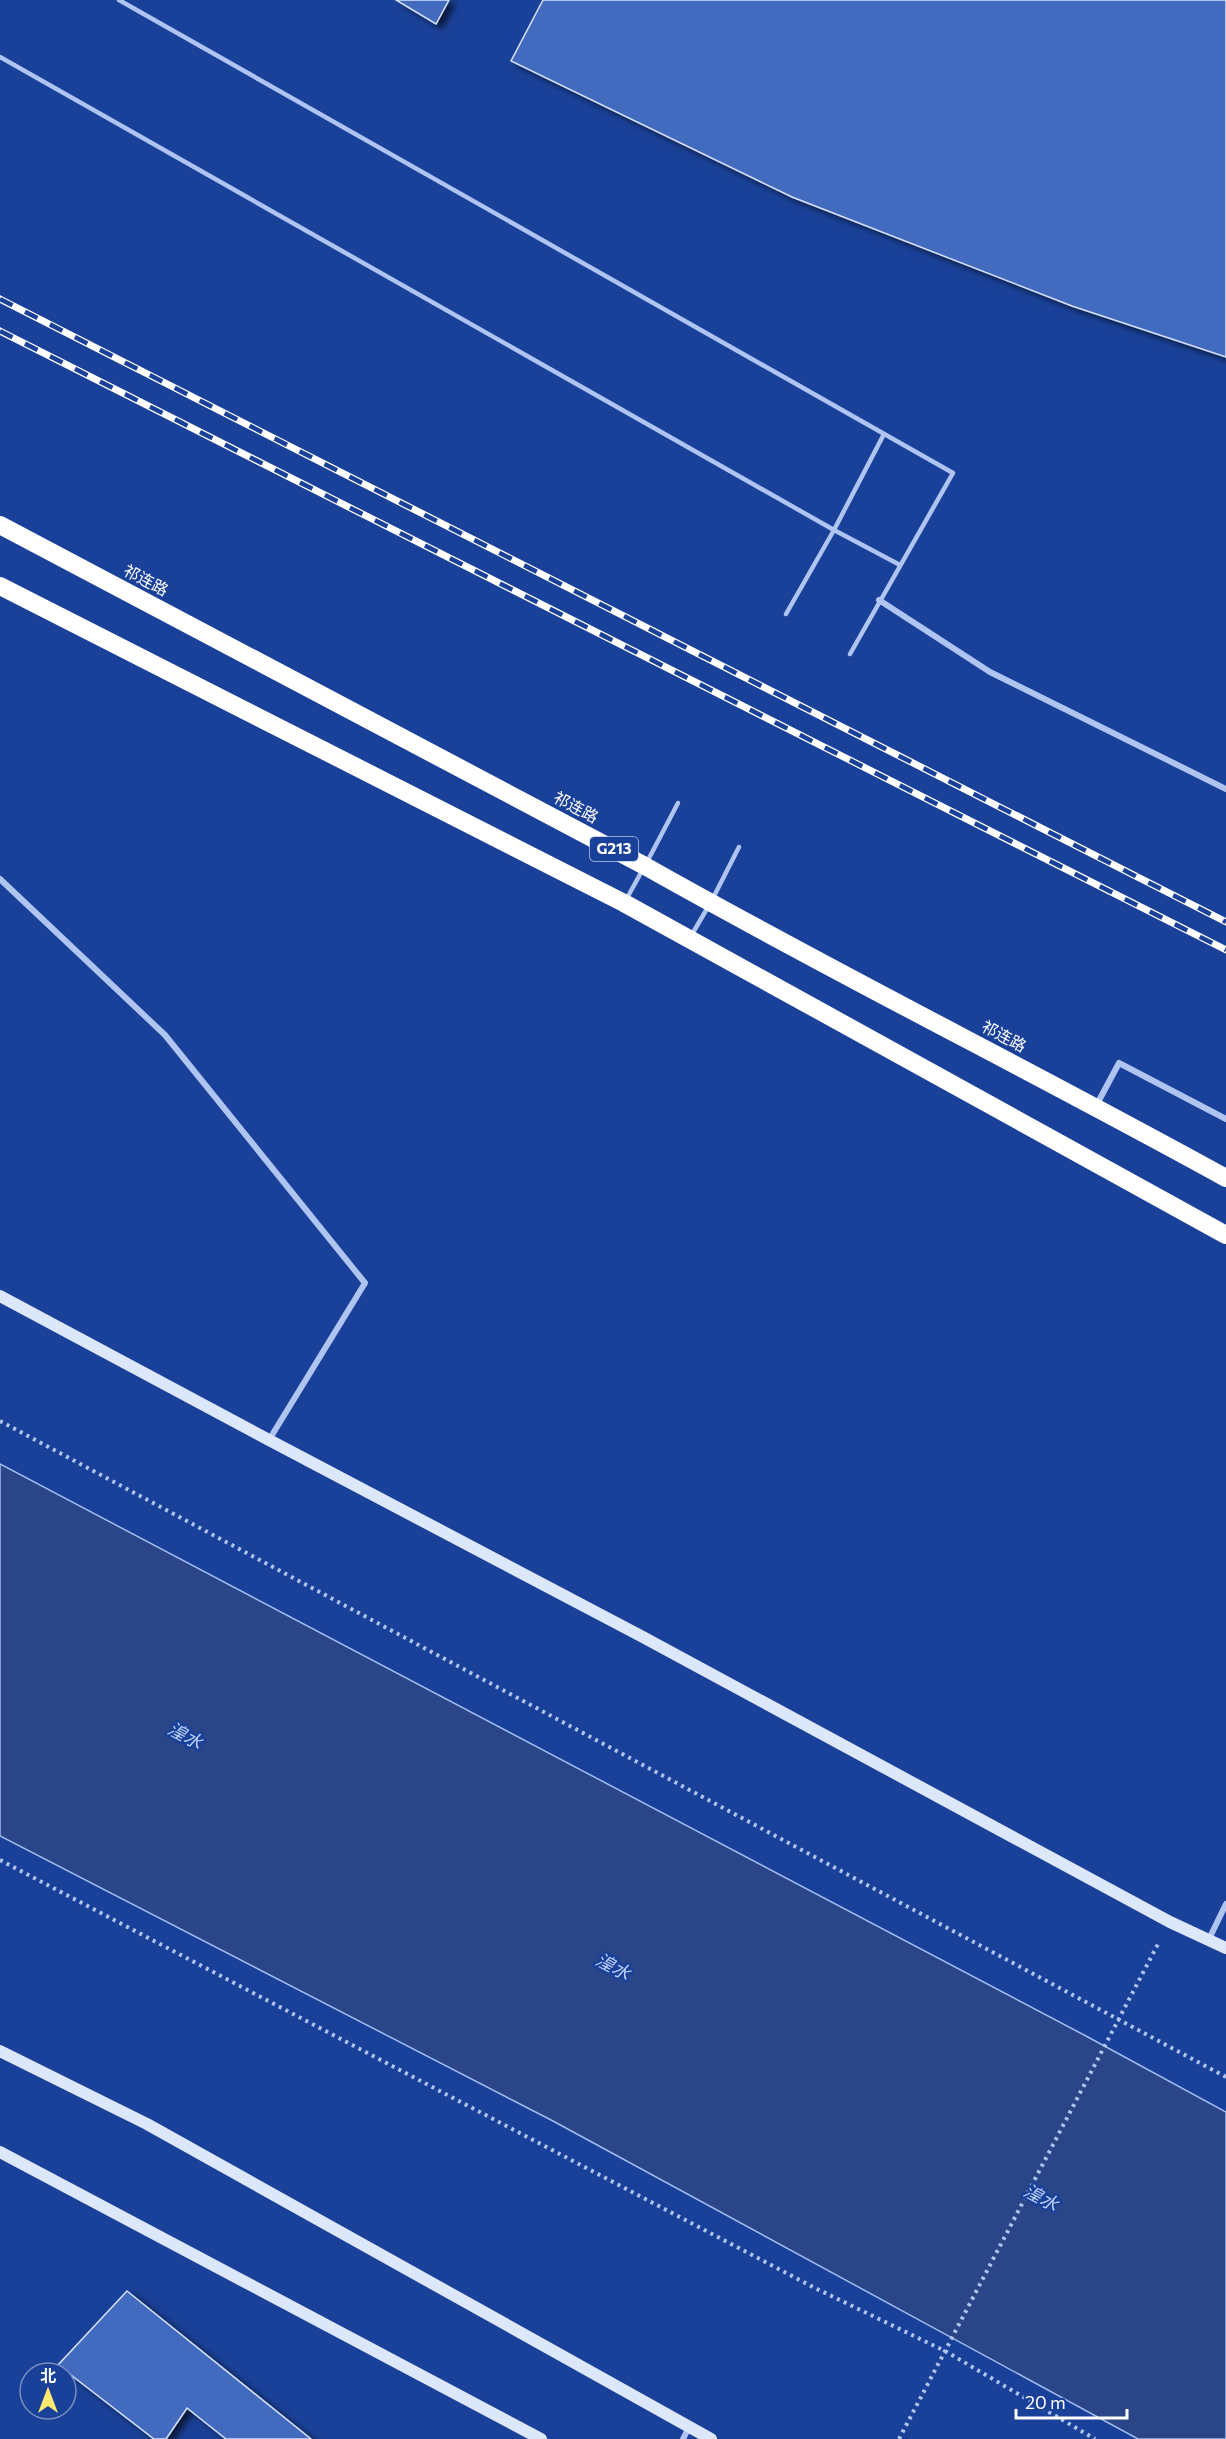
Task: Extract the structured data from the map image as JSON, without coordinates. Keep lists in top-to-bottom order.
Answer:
{
  "streets": {
    "highway": ["祁连路", "G213"]
  },
  "water": ["湟水"],
  "scale_bar": "20 m",
  "north": "top"
}
